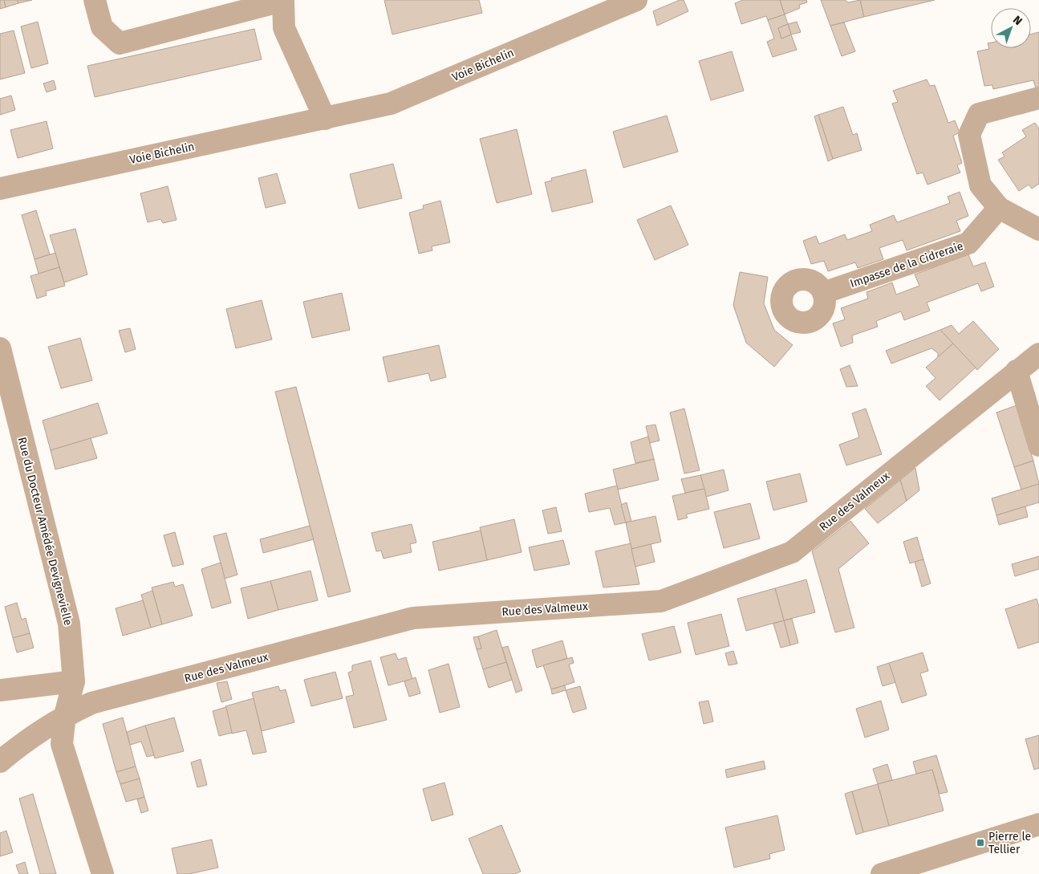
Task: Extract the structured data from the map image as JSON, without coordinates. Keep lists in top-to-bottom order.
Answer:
{
  "streets": {
    "street": [
      "Voie Bichelin",
      "Impasse de la Cidreraie",
      "Rue des Valmeux",
      "Rue du Docteur Amédée Devignevielle"
    ]
  },
  "crossings": [
    ["Rue des Valmeux", "Rue du Docteur Amédée Devignevielle"]
  ],
  "places": {
    "transit": ["Pierre le Tellier"]
  },
  "north": "top right"
}
